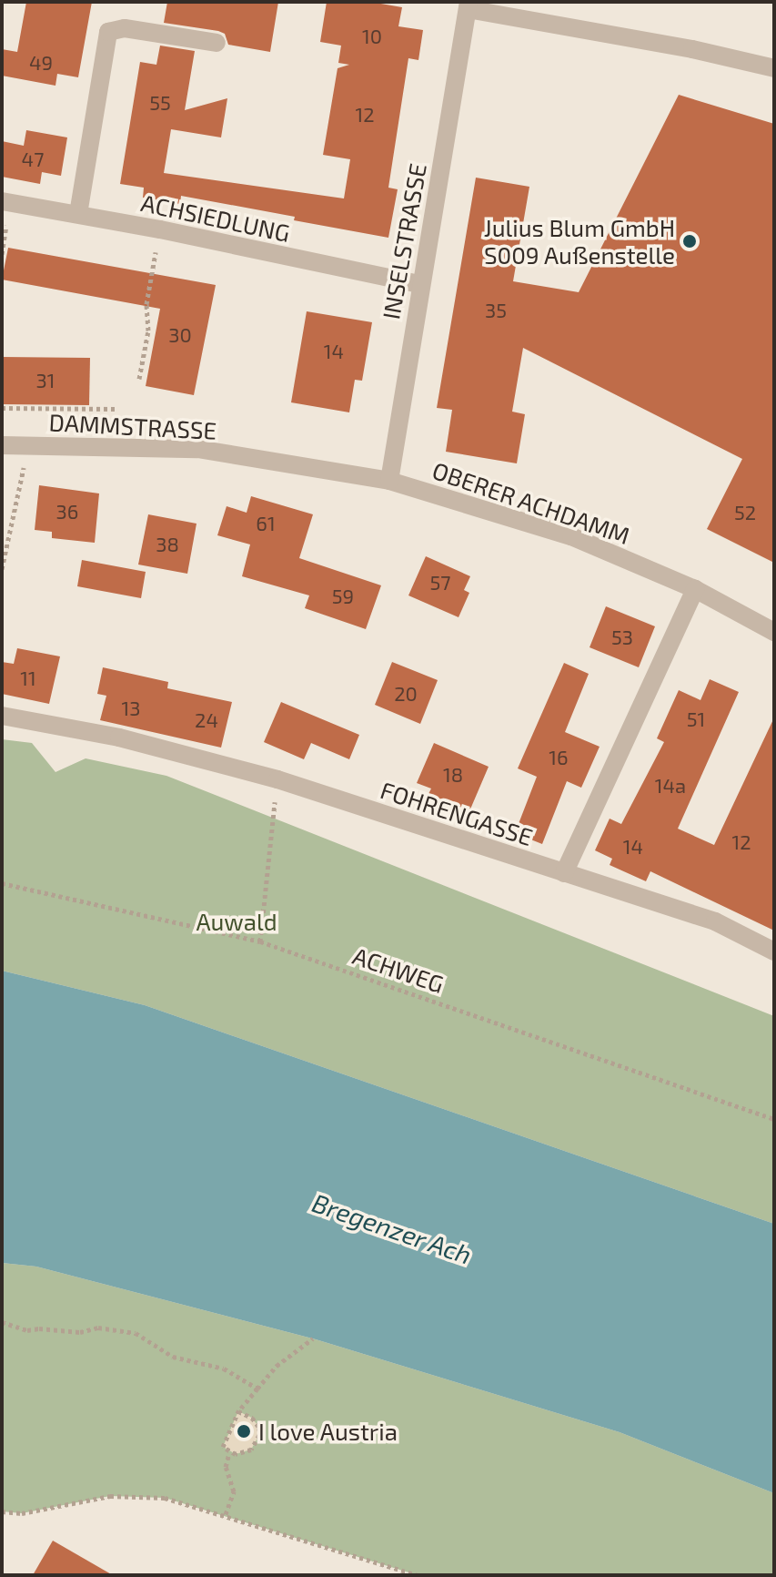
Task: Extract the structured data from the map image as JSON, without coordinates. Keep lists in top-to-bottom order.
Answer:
{
  "streets": {
    "street": [
      "ACHSIEDLUNG",
      "INSELSTRASSE",
      "DAMMSTRASSE",
      "OBERER ACHDAMM",
      "FOHRENGASSE"
    ],
    "path": ["ACHWEG"]
  },
  "crossings": [
    ["ACHSIEDLUNG", "INSELSTRASSE"],
    ["INSELSTRASSE", "DAMMSTRASSE"],
    ["INSELSTRASSE", "OBERER ACHDAMM"],
    ["DAMMSTRASSE", "OBERER ACHDAMM"]
  ],
  "water": ["Bregenzer Ach"],
  "parks": ["Auwald"],
  "places": ["Julius Blum GmbH S009 Außenstelle", "I love Austria"],
  "house_numbers": [
    "10",
    "49",
    "55",
    "12",
    "47",
    "35",
    "30",
    "14",
    "31",
    "36",
    "52",
    "61",
    "38",
    "57",
    "59",
    "53",
    "11",
    "20",
    "13",
    "51",
    "24",
    "16",
    "18",
    "14a",
    "12",
    "14"
  ]
}
